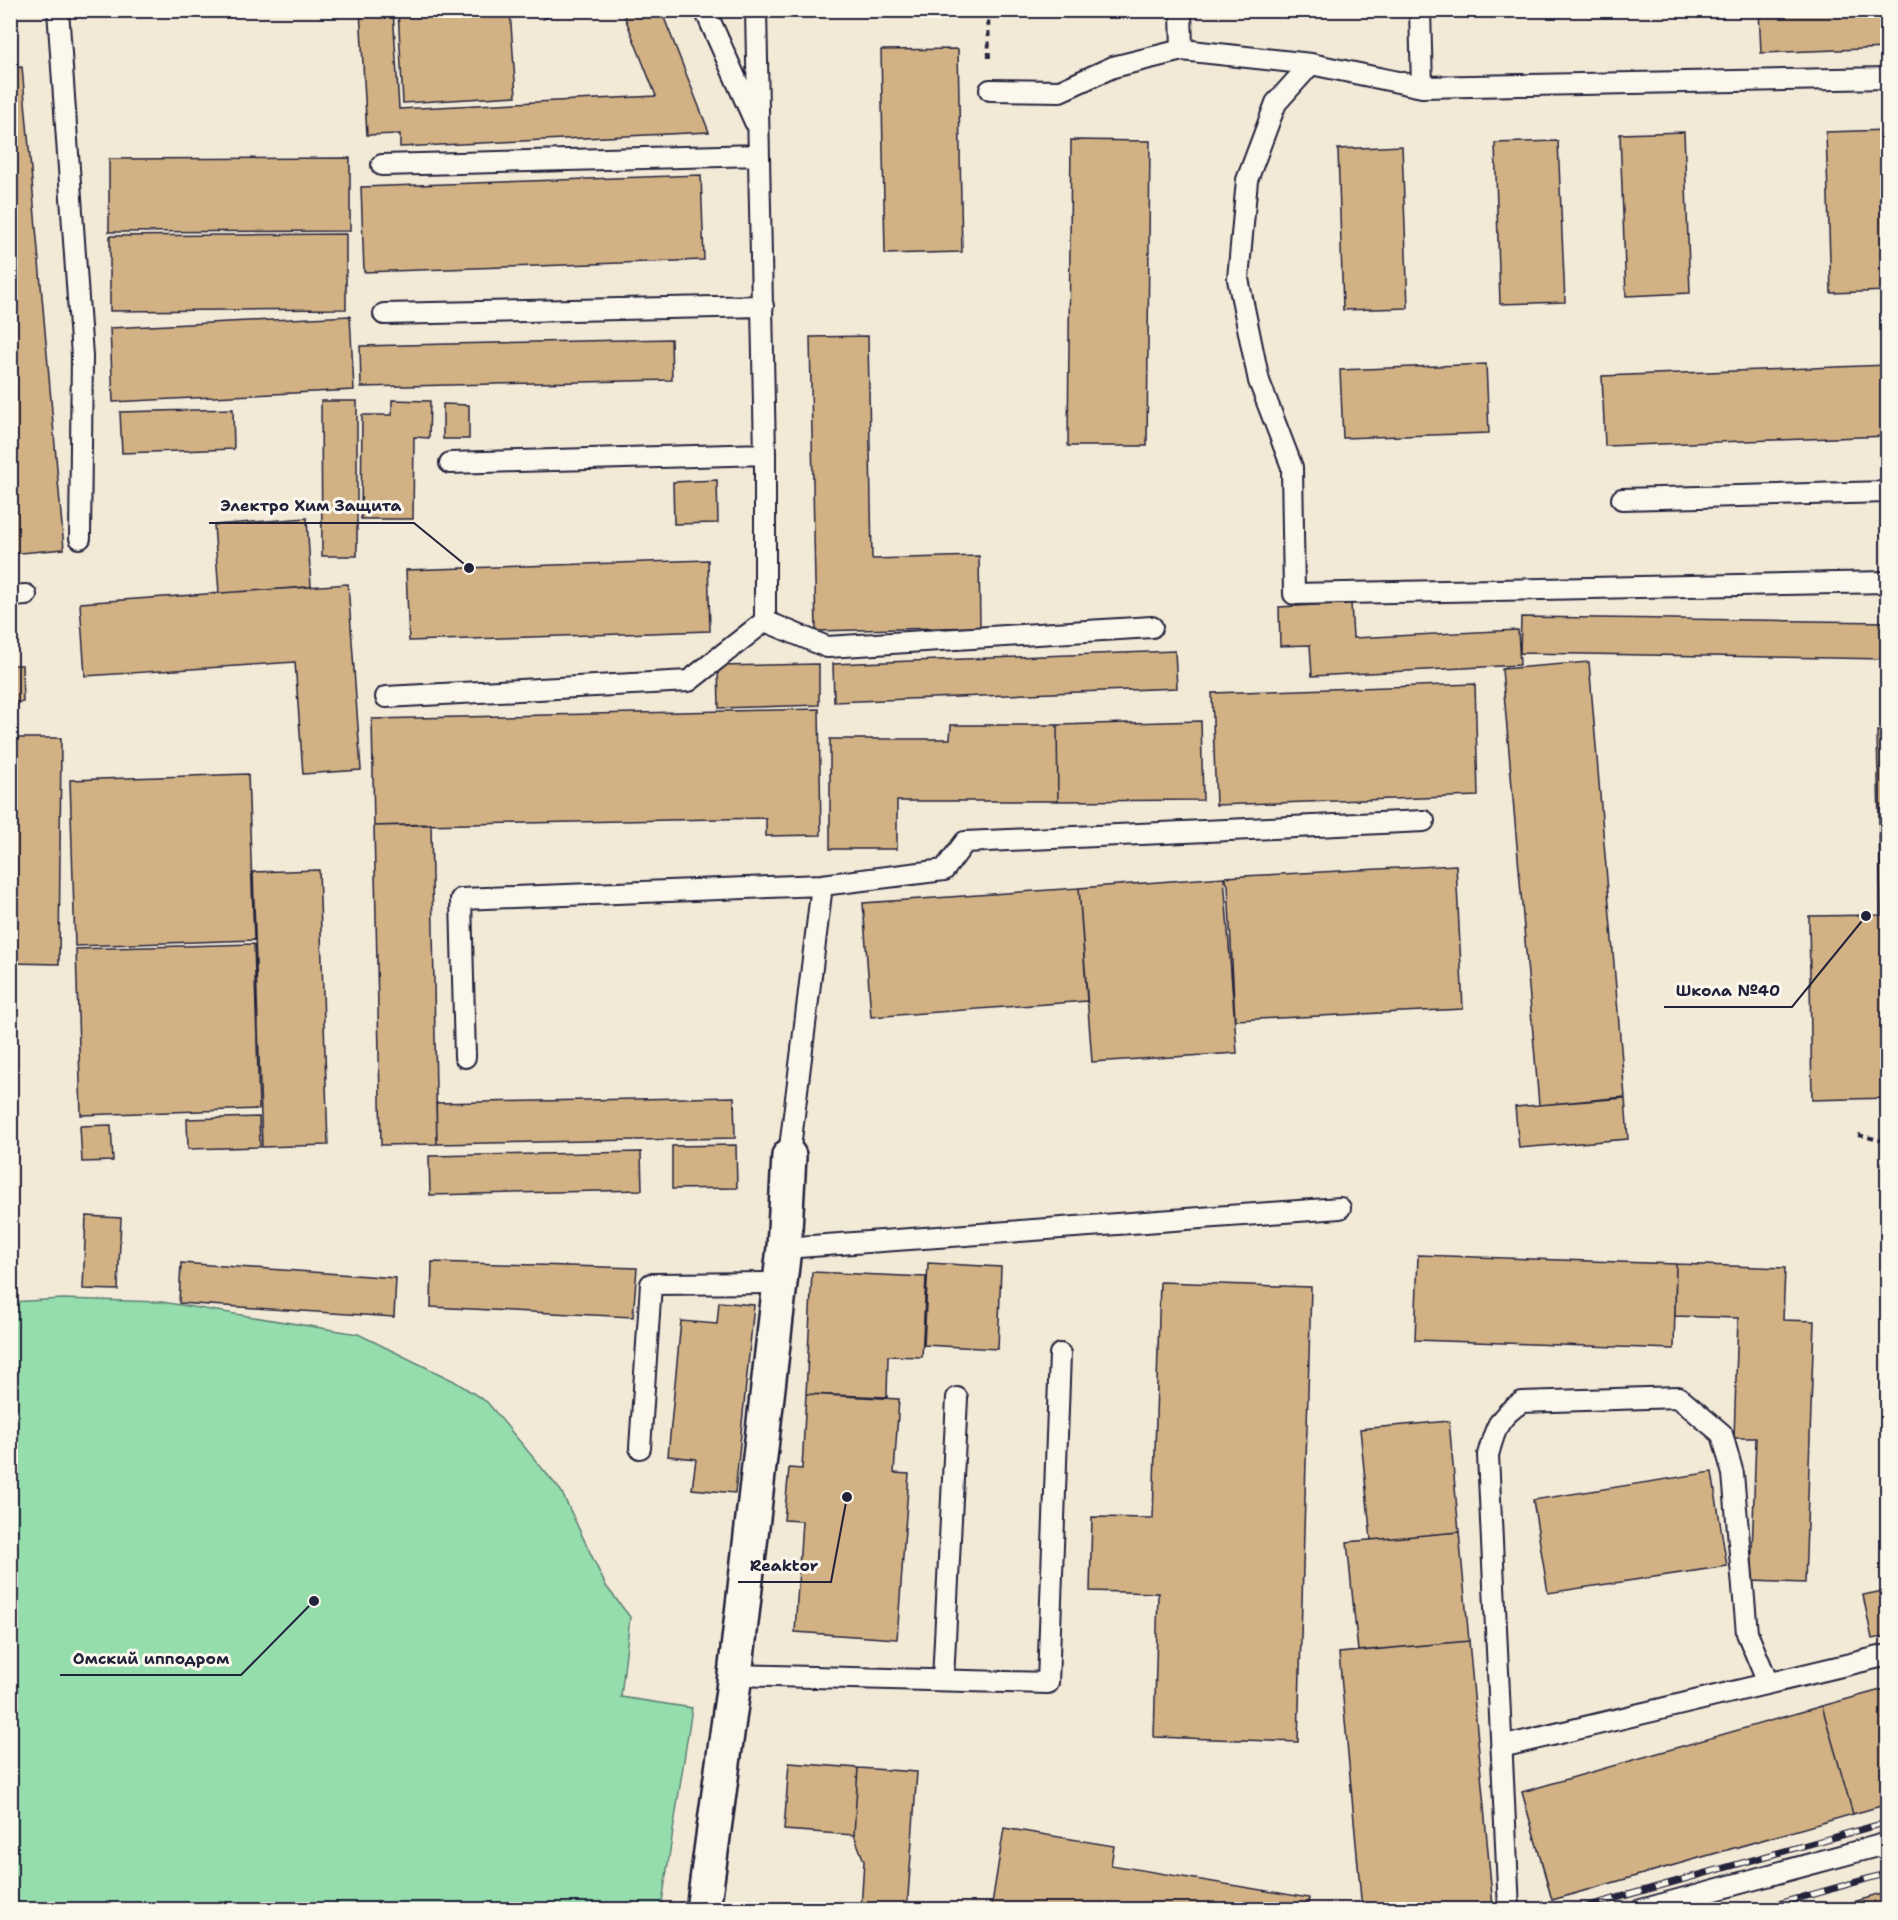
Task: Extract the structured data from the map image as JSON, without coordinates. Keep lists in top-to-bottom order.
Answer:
{
  "places": [
    "Электро Хим Защита",
    "Школа №40",
    "Reaktor",
    "Омский ипподром"
  ]
}
